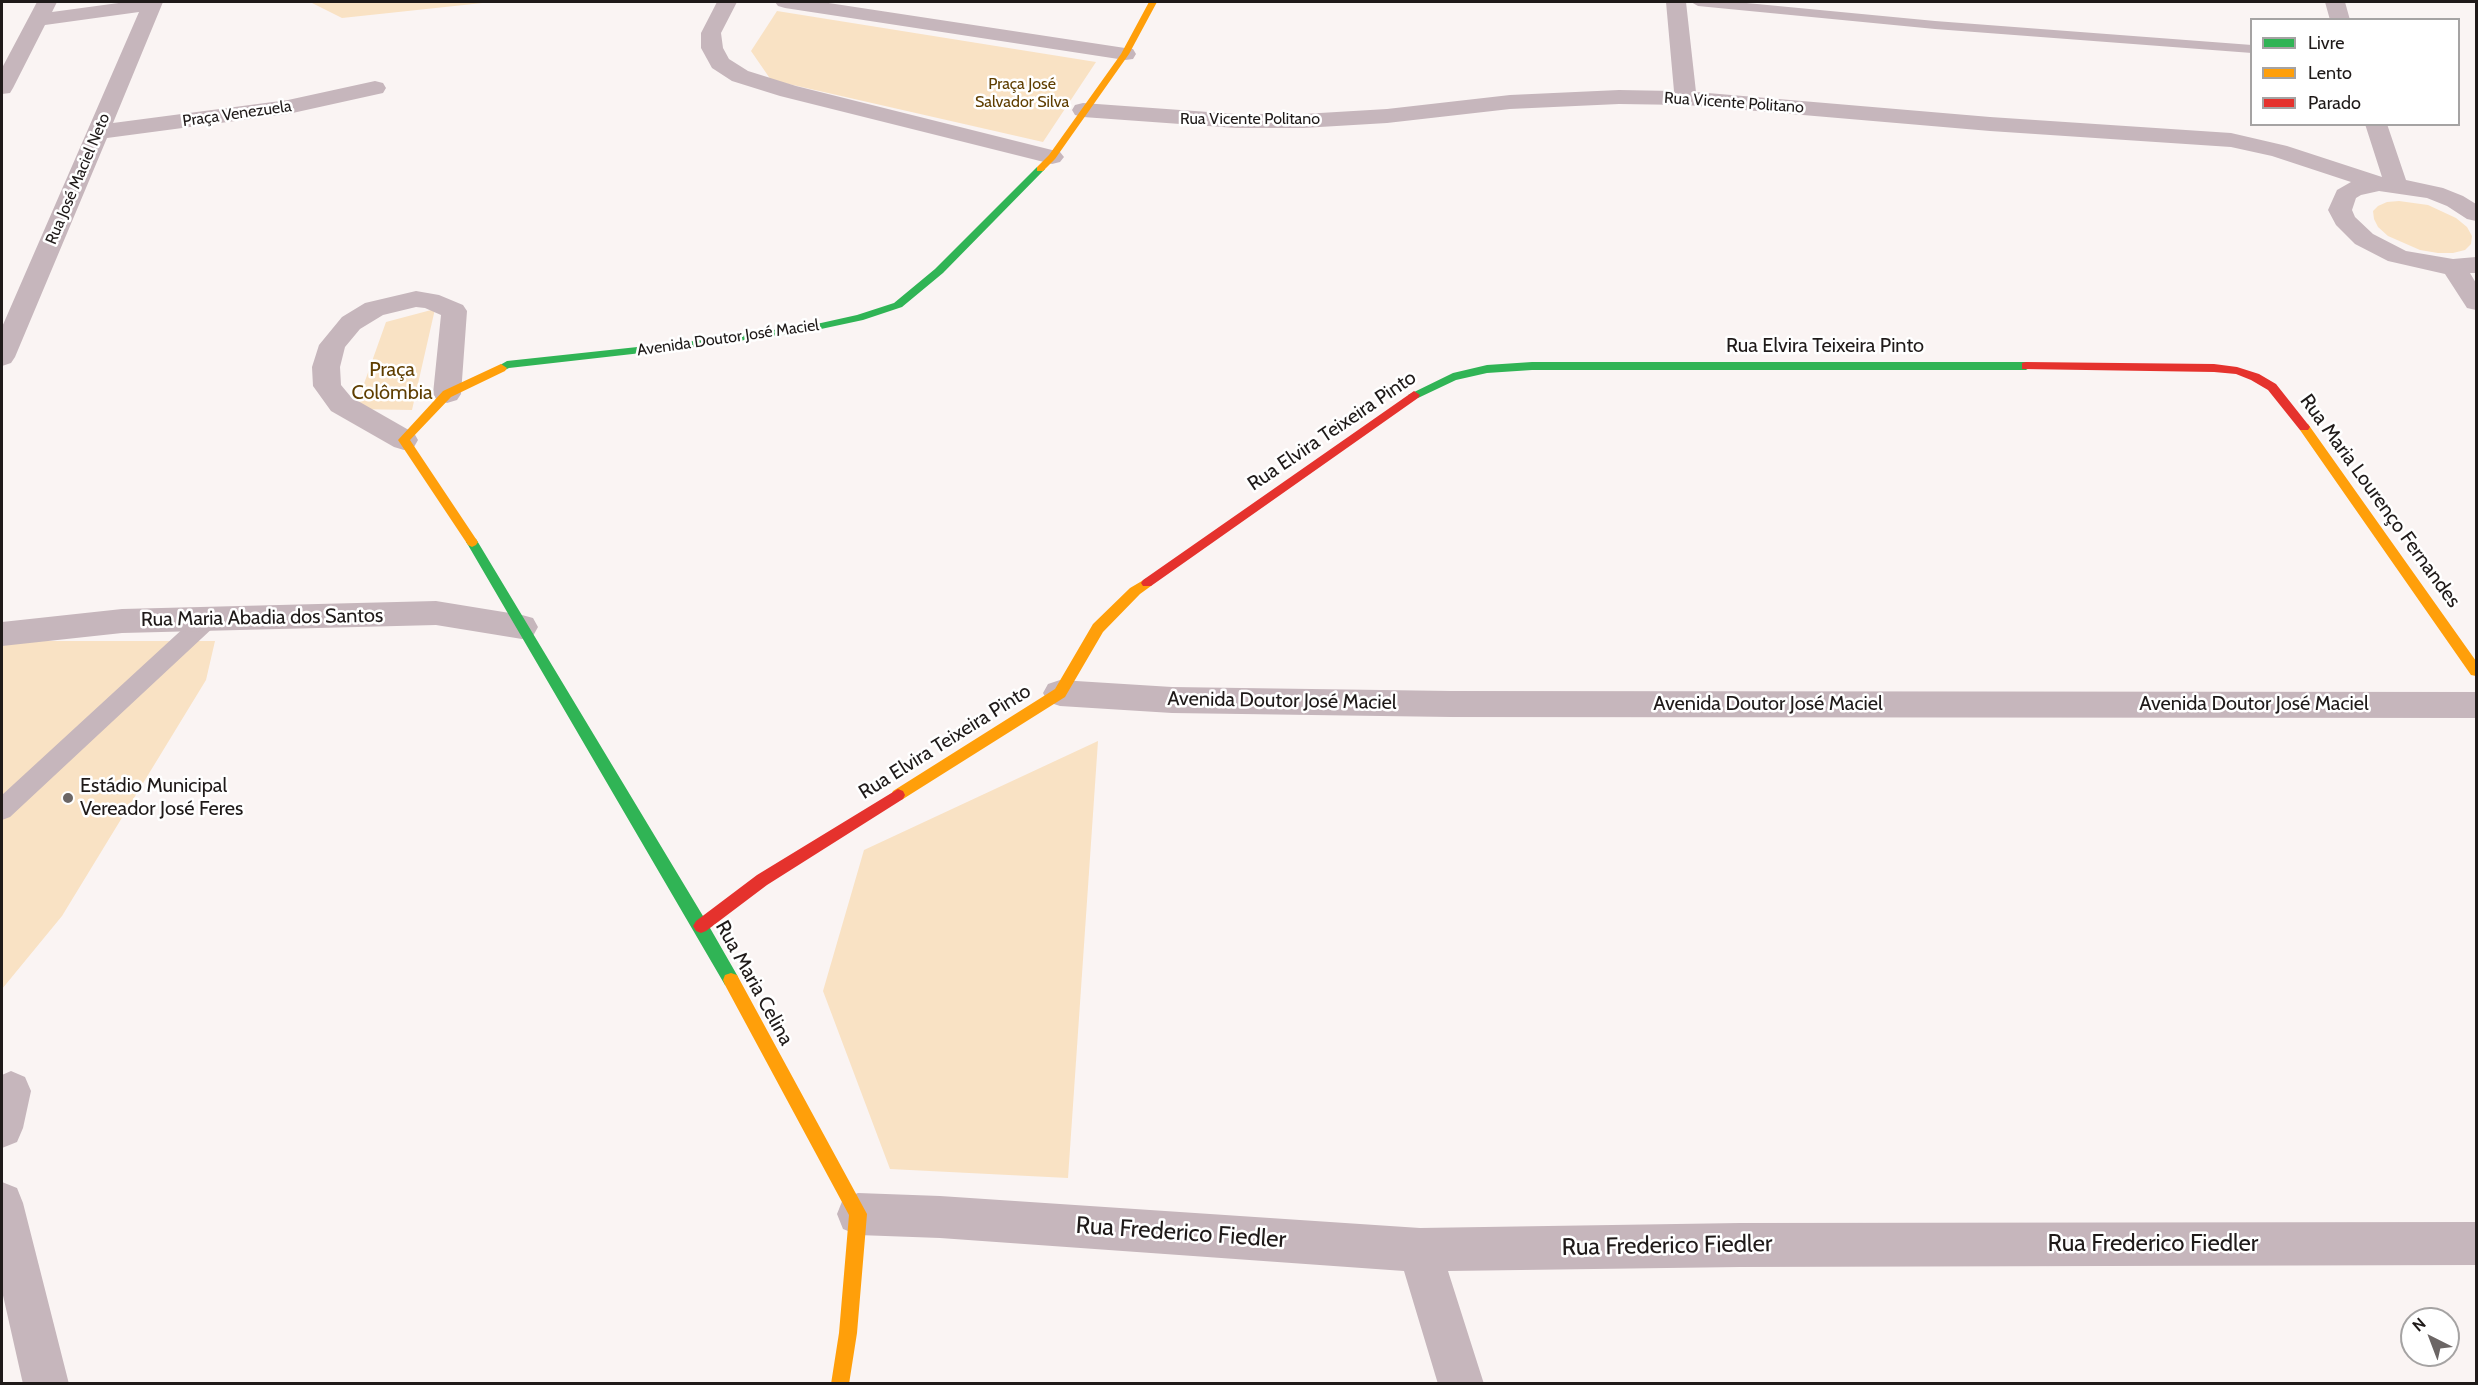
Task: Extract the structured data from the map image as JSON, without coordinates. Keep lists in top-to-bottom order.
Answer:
{
  "streets": {
    "street": [
      "Rua Vicente Politano",
      "Praça Venezuela",
      "Rua José Maciel Neto",
      "Avenida Doutor José Maciel",
      "Rua Elvira Teixeira Pinto",
      "Rua Maria Lourenço Fernandes",
      "Rua Maria Abadia dos Santos",
      "Rua Maria Celina",
      "Rua Frederico Fiedler"
    ]
  },
  "crossings": [
    ["Rua Vicente Politano", "Avenida Doutor José Maciel"],
    ["Praça Venezuela", "Rua José Maciel Neto"],
    ["Avenida Doutor José Maciel", "Rua Elvira Teixeira Pinto"],
    ["Rua Elvira Teixeira Pinto", "Rua Maria Lourenço Fernandes"],
    ["Rua Elvira Teixeira Pinto", "Rua Maria Celina"],
    ["Rua Maria Abadia dos Santos", "Rua Maria Celina"],
    ["Rua Maria Celina", "Rua Frederico Fiedler"]
  ],
  "parks": ["Praça José Salvador Silva", "Praça Colômbia"],
  "places": ["Estádio Municipal Vereador José Feres"],
  "legend": ["Livre", "Lento", "Parado"],
  "north": "top left"
}
